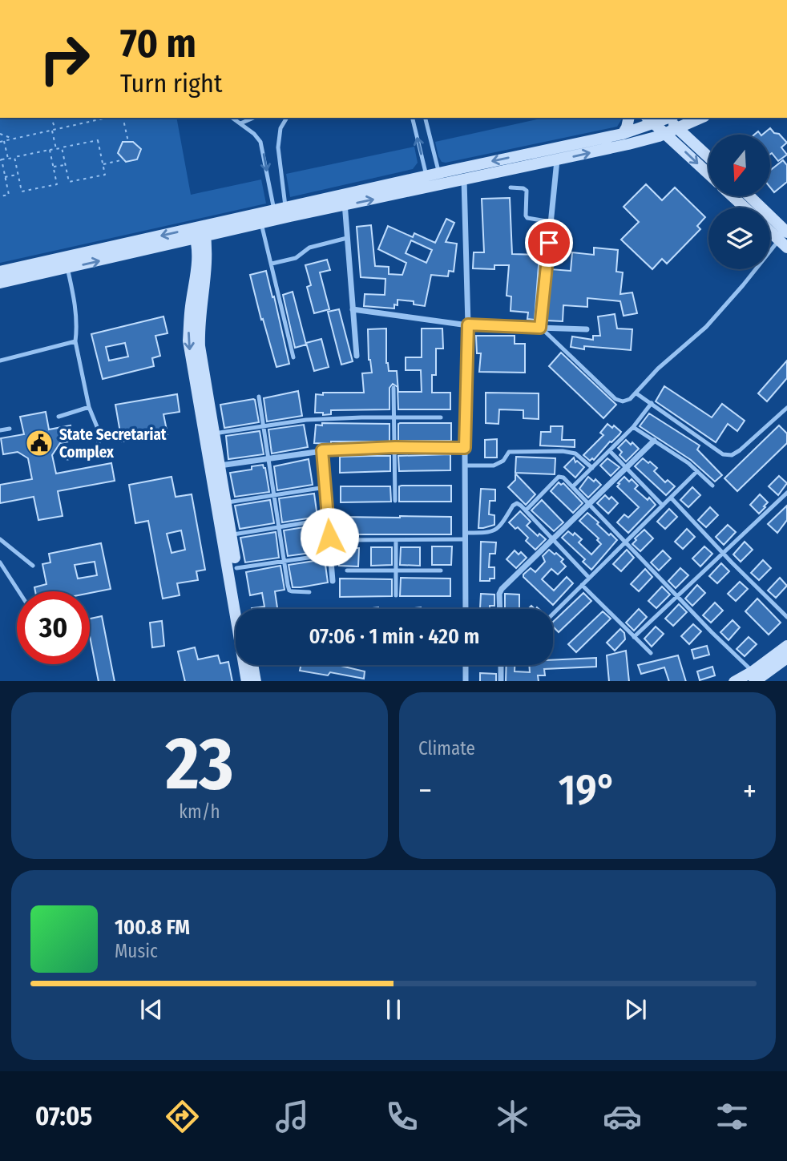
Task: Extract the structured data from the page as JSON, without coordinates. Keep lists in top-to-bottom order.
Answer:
{
  "places": {
    "public building": ["State Secretariat Complex"]
  },
  "north": "bottom",
  "page": {
    "turn": ["70 m", "Turn right"],
    "limit": "30",
    "trip": "07:06 · 1 min · 420 m",
    "tile": [
      ["23", "km/h"],
      "Climate"
    ],
    "heat": ["−", "19°", "+"],
    "song": ["100.8 FM", "Music"],
    "tabs": "07:05"
  }
}
